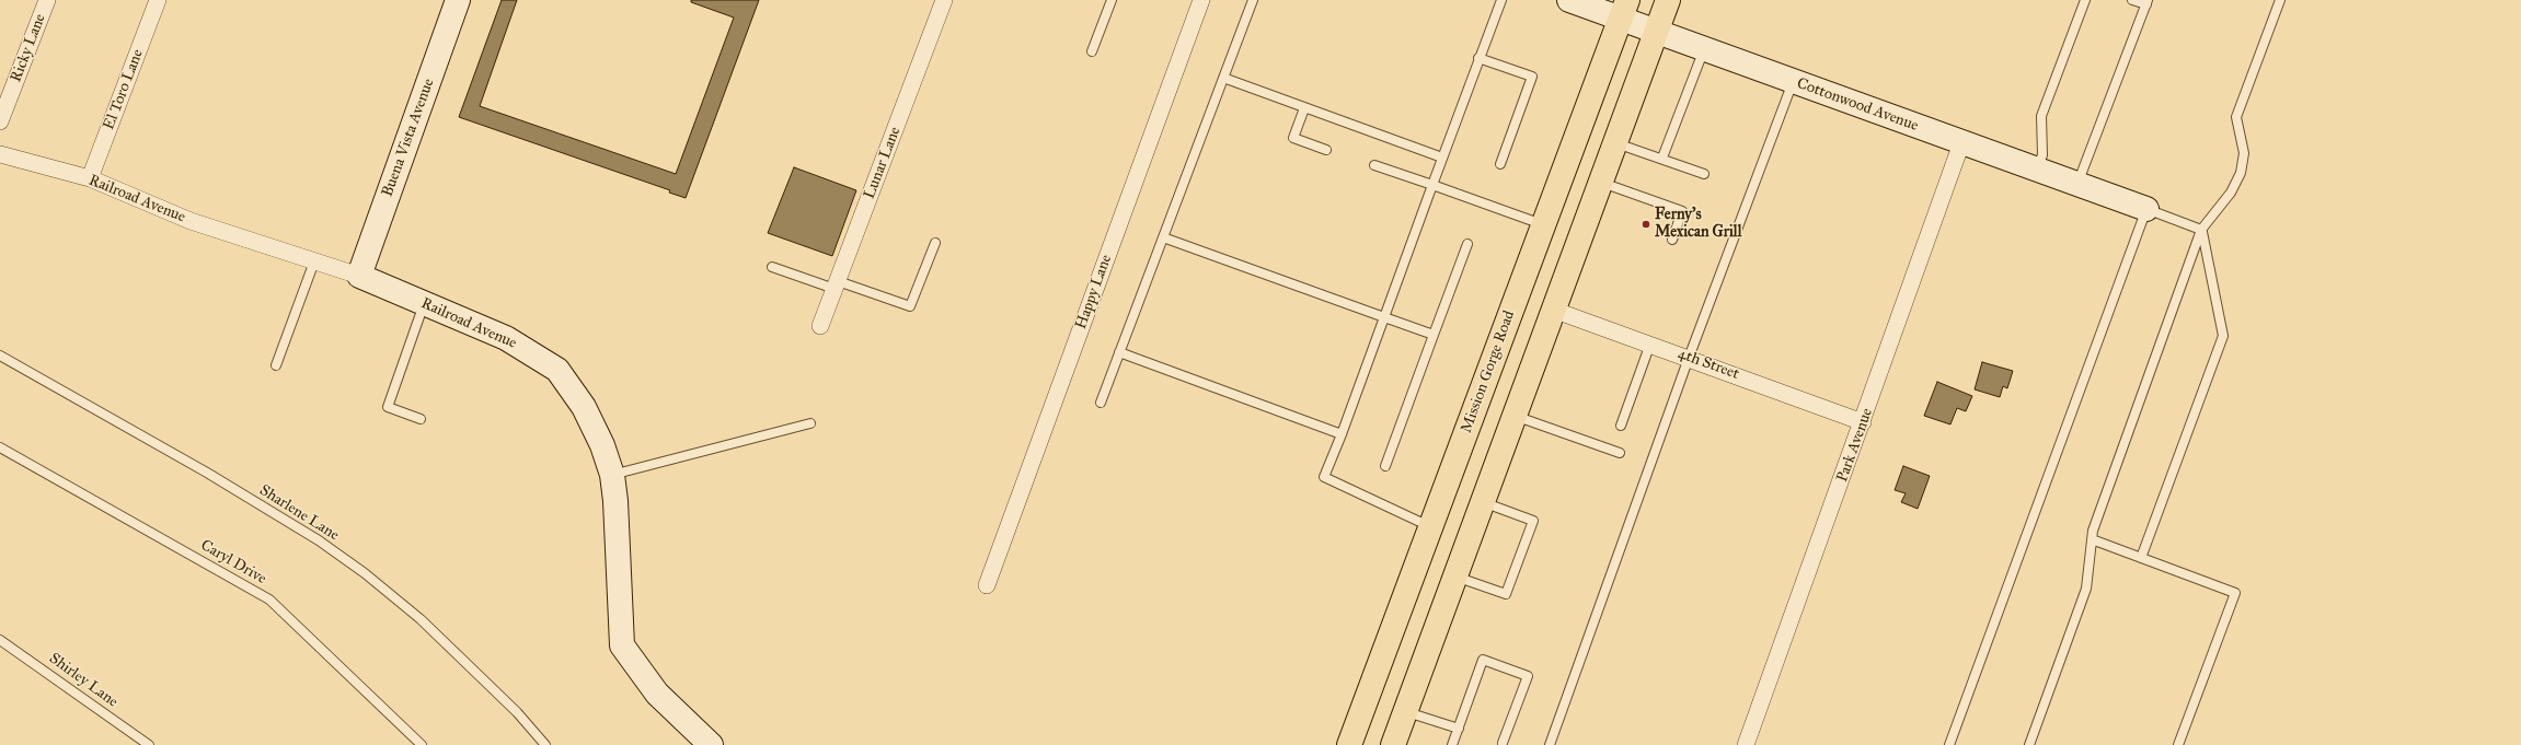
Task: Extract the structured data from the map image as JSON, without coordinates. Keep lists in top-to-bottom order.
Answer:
{
  "streets": {
    "main road": ["Mission Gorge Road"],
    "street": [
      "Ricky Lane",
      "El Toro Lane",
      "Cottonwood Avenue",
      "Buena Vista Avenue",
      "Lunar Lane",
      "Railroad Avenue",
      "Happy Lane",
      "4th Street",
      "Park Avenue"
    ],
    "lane": ["Sharlene Lane", "Caryl Drive", "Shirley Lane"]
  },
  "crossings": [
    ["El Toro Lane", "Railroad Avenue"],
    ["Cottonwood Avenue", "Mission Gorge Road"],
    ["Cottonwood Avenue", "Park Avenue"],
    ["Buena Vista Avenue", "Railroad Avenue"],
    ["4th Street", "Park Avenue"]
  ],
  "places": ["Ferny's Mexican Grill"]
}
